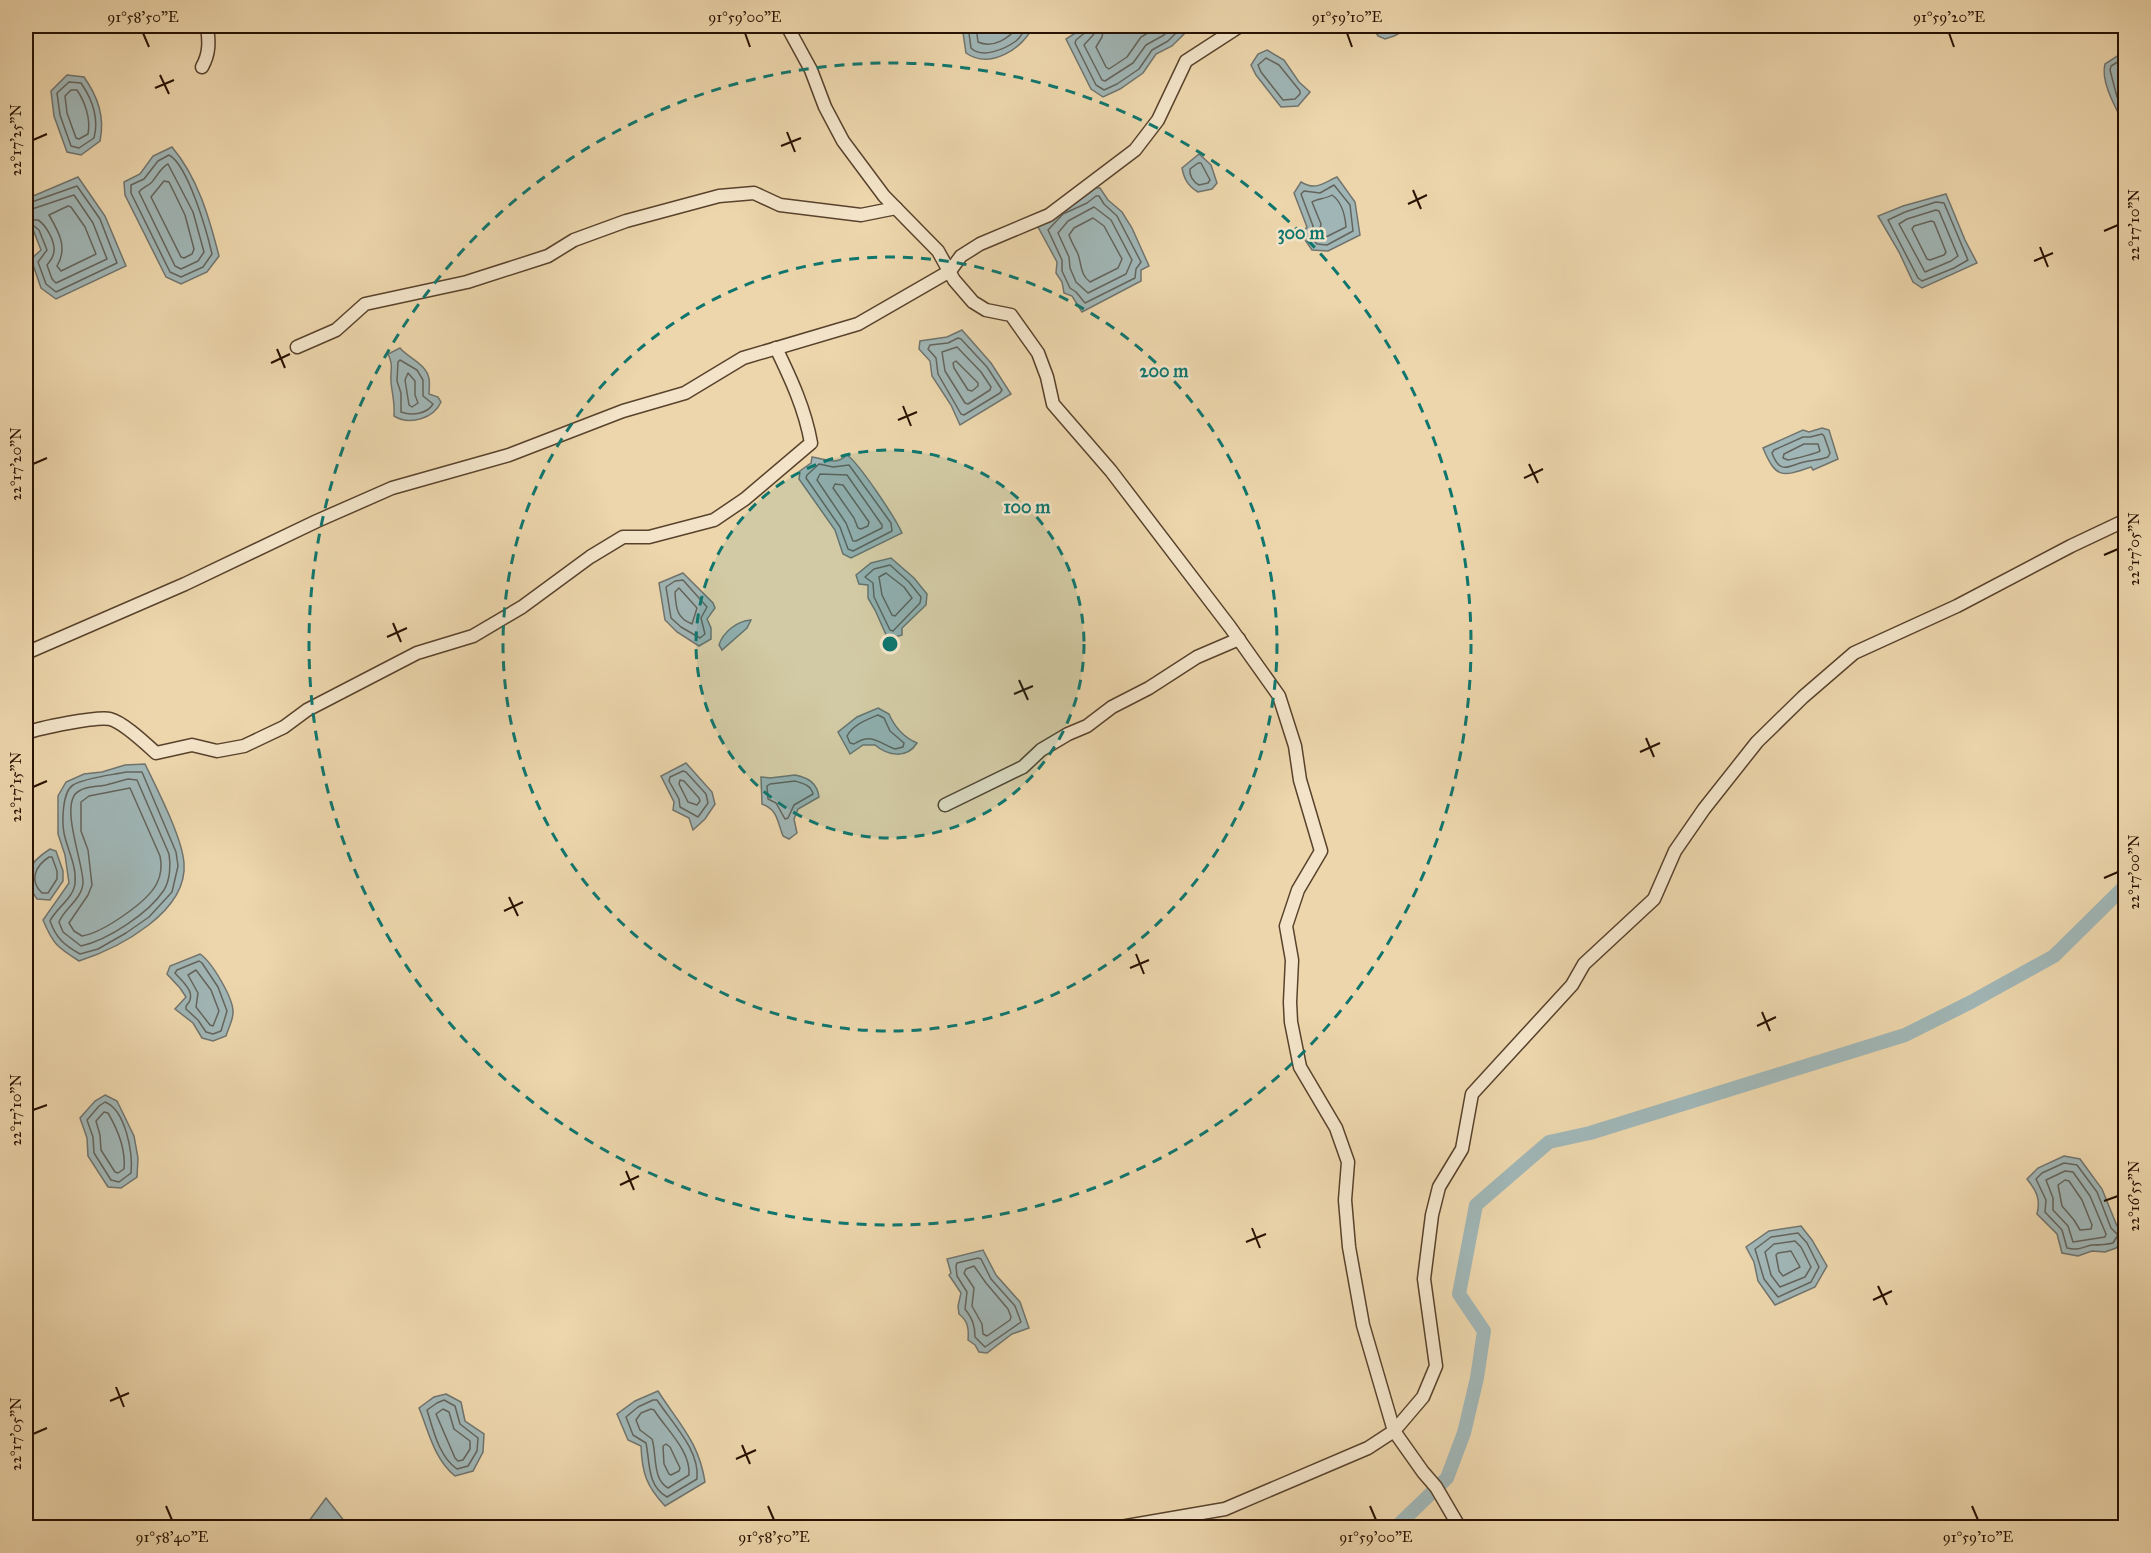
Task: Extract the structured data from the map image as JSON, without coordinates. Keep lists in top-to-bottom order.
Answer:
{
  "coordinates": [
    "91°58'50\"E",
    "91°59'00\"E",
    "91°59'10\"E",
    "91°59'20\"E",
    "22°17'25\"N",
    "22°17'10\"N",
    "22°17'20\"N",
    "22°17'05\"N",
    "22°17'15\"N",
    "22°17'00\"N",
    "22°16'55\"N",
    "91°58'40\"E"
  ],
  "rings": ["300 m", "200 m", "100 m"]
}
